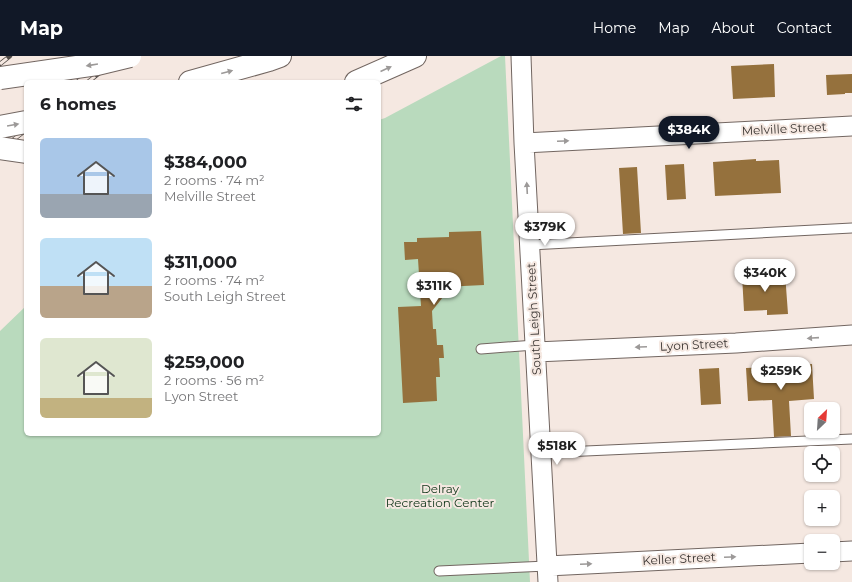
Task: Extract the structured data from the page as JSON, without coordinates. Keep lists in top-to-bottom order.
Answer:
{
  "streets": {
    "street": [
      "Melville Street",
      "South Leigh Street",
      "Lyon Street",
      "Keller Street"
    ]
  },
  "crossings": [
    ["Melville Street", "South Leigh Street"],
    ["South Leigh Street", "Lyon Street"],
    ["South Leigh Street", "Keller Street"]
  ],
  "one_way": ["Melville Street", "Lyon Street", "Keller Street"],
  "parks": ["Delray Recreation Center"],
  "north": "top right",
  "page": {
    "header": "Map",
    "nav": [
      "Home",
      "Map",
      "About",
      "Contact"
    ],
    "heading": "6 homes",
    "price": [
      "$384K",
      "$379K",
      "$340K",
      "$311K",
      "$259K",
      "$518K"
    ],
    "list": [
      {
        "name": "$384,000",
        "note": "2 rooms · 74 m² · Melville Street"
      },
      {
        "name": "$311,000",
        "note": "2 rooms · 74 m² · South Leigh Street"
      },
      {
        "name": "$259,000",
        "note": "2 rooms · 56 m² · Lyon Street"
      }
    ],
    "map_buttons": ["+", "−"]
  }
}
